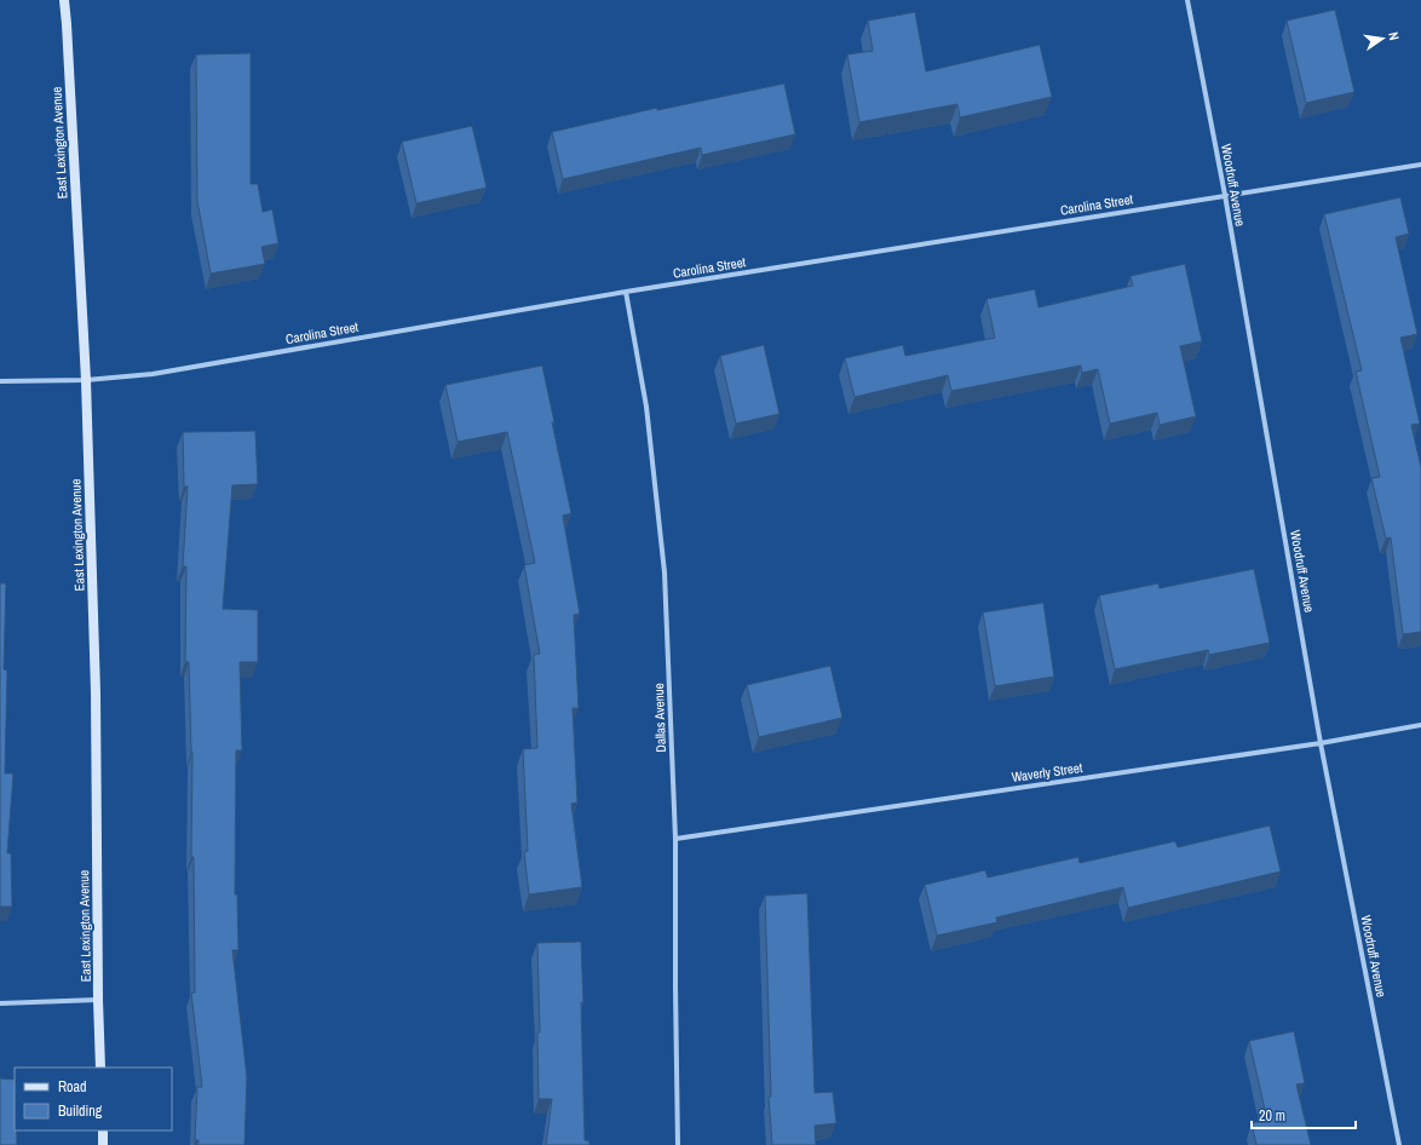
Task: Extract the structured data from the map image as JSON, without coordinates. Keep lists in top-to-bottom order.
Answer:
{
  "streets": {
    "main road": ["East Lexington Avenue"],
    "street": [
      "Woodruff Avenue",
      "Carolina Street",
      "Dallas Avenue",
      "Waverly Street"
    ]
  },
  "crossings": [
    ["East Lexington Avenue", "Carolina Street"],
    ["Woodruff Avenue", "Carolina Street"],
    ["Woodruff Avenue", "Waverly Street"],
    ["Carolina Street", "Dallas Avenue"],
    ["Dallas Avenue", "Waverly Street"]
  ],
  "legend": ["Road", "Building"],
  "scale_bar": "20 m",
  "north": "right"
}
